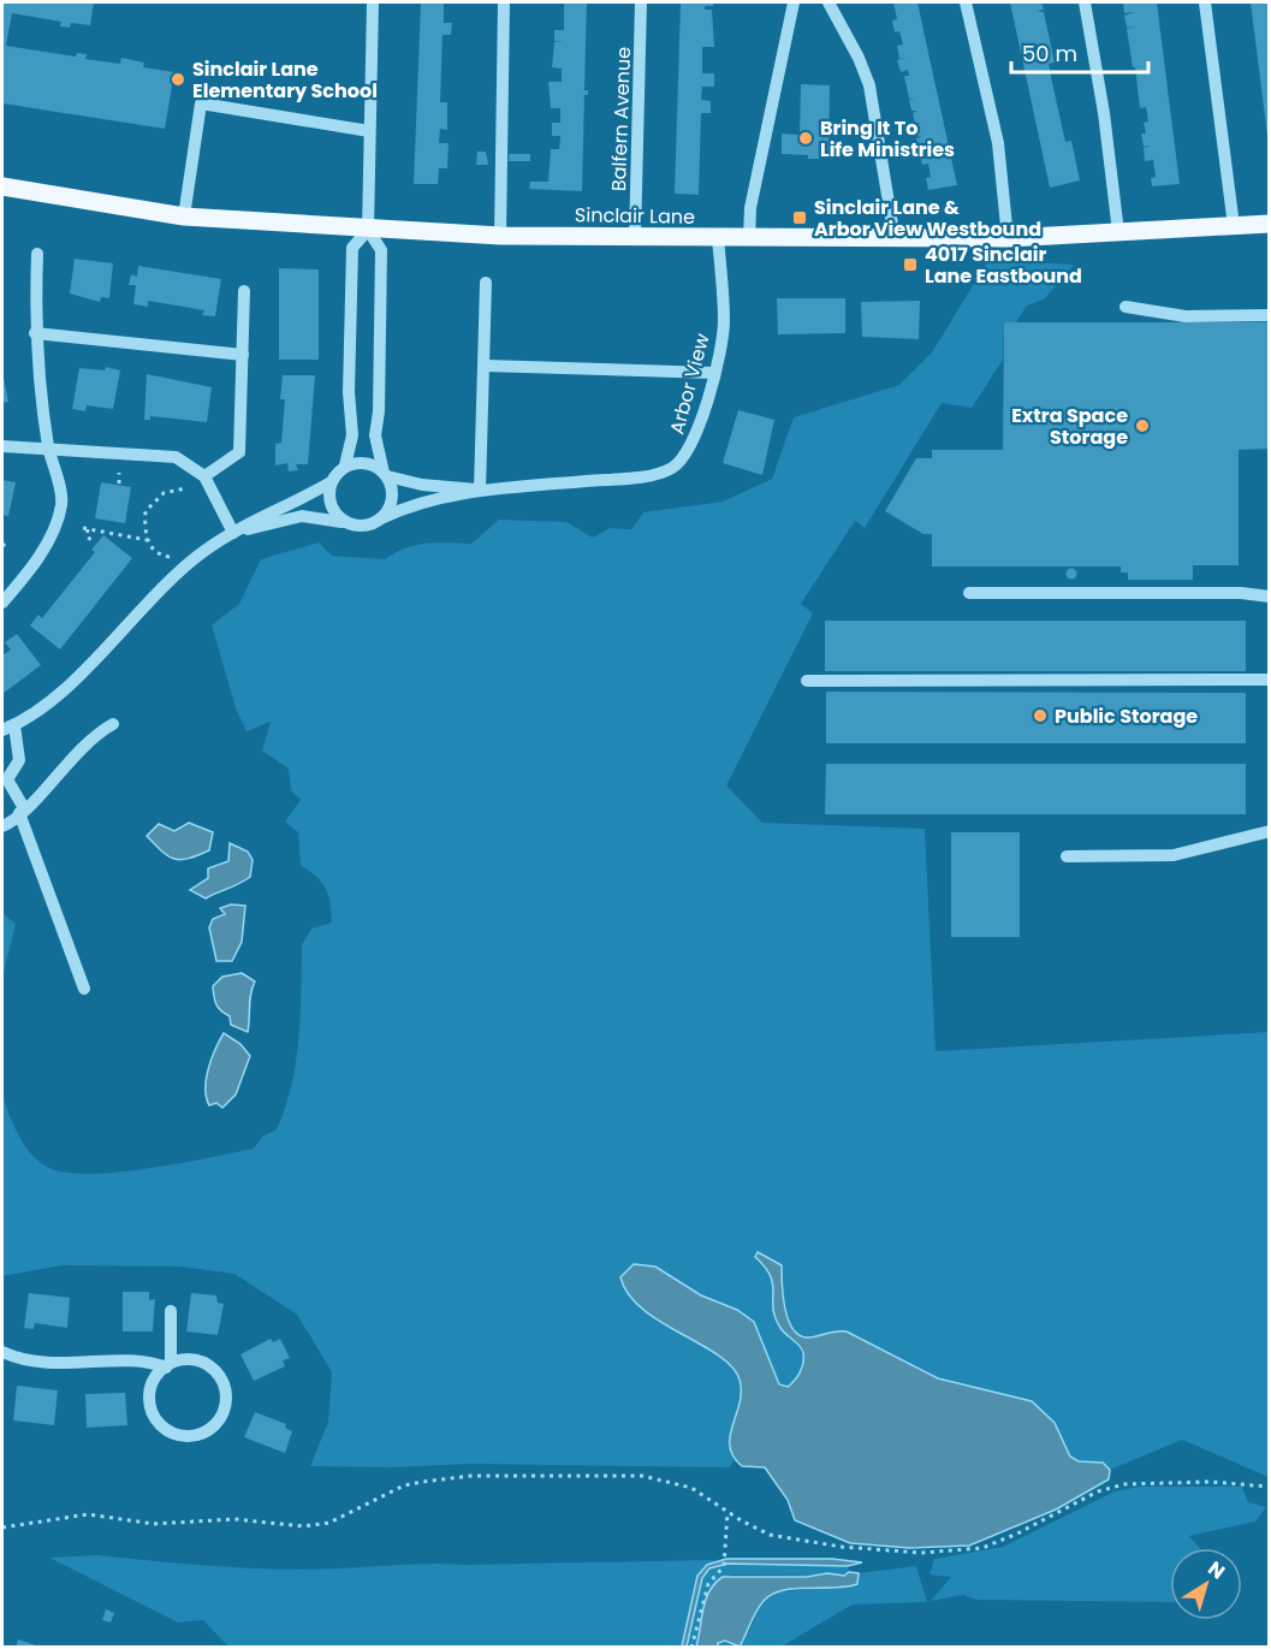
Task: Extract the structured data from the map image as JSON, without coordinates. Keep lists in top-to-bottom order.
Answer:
{
  "streets": {
    "main road": ["Sinclair Lane"],
    "street": ["Balfern Avenue", "Arbor View"]
  },
  "crossings": [
    ["Balfern Avenue", "Sinclair Lane"],
    ["Sinclair Lane", "Arbor View"]
  ],
  "places": {
    "other": [
      "Sinclair Lane Elementary School",
      "Bring It To Life Ministries",
      "Extra Space Storage",
      "Public Storage"
    ],
    "transit": ["Sinclair Lane & Arbor View Westbound", "4017 Sinclair Lane Eastbound"]
  },
  "scale_bar": "50 m",
  "north": "top right"
}
